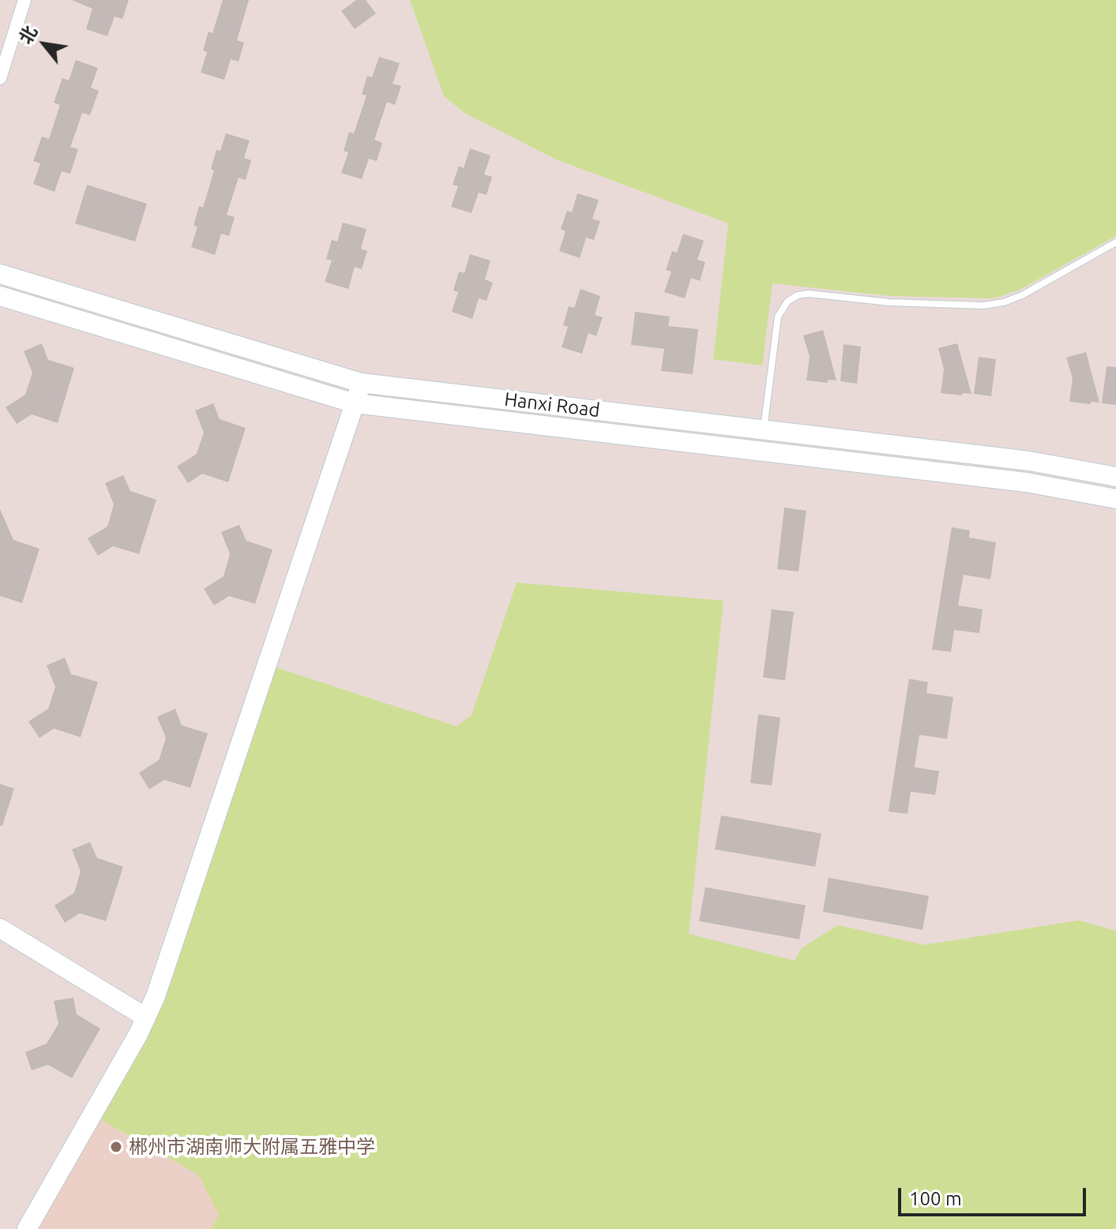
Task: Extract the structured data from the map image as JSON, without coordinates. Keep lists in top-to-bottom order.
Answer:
{
  "streets": {
    "main road": ["Hanxi Road"]
  },
  "places": ["郴州市湖南师大附属五雅中学"],
  "scale_bar": "100 m",
  "north": "top left"
}
